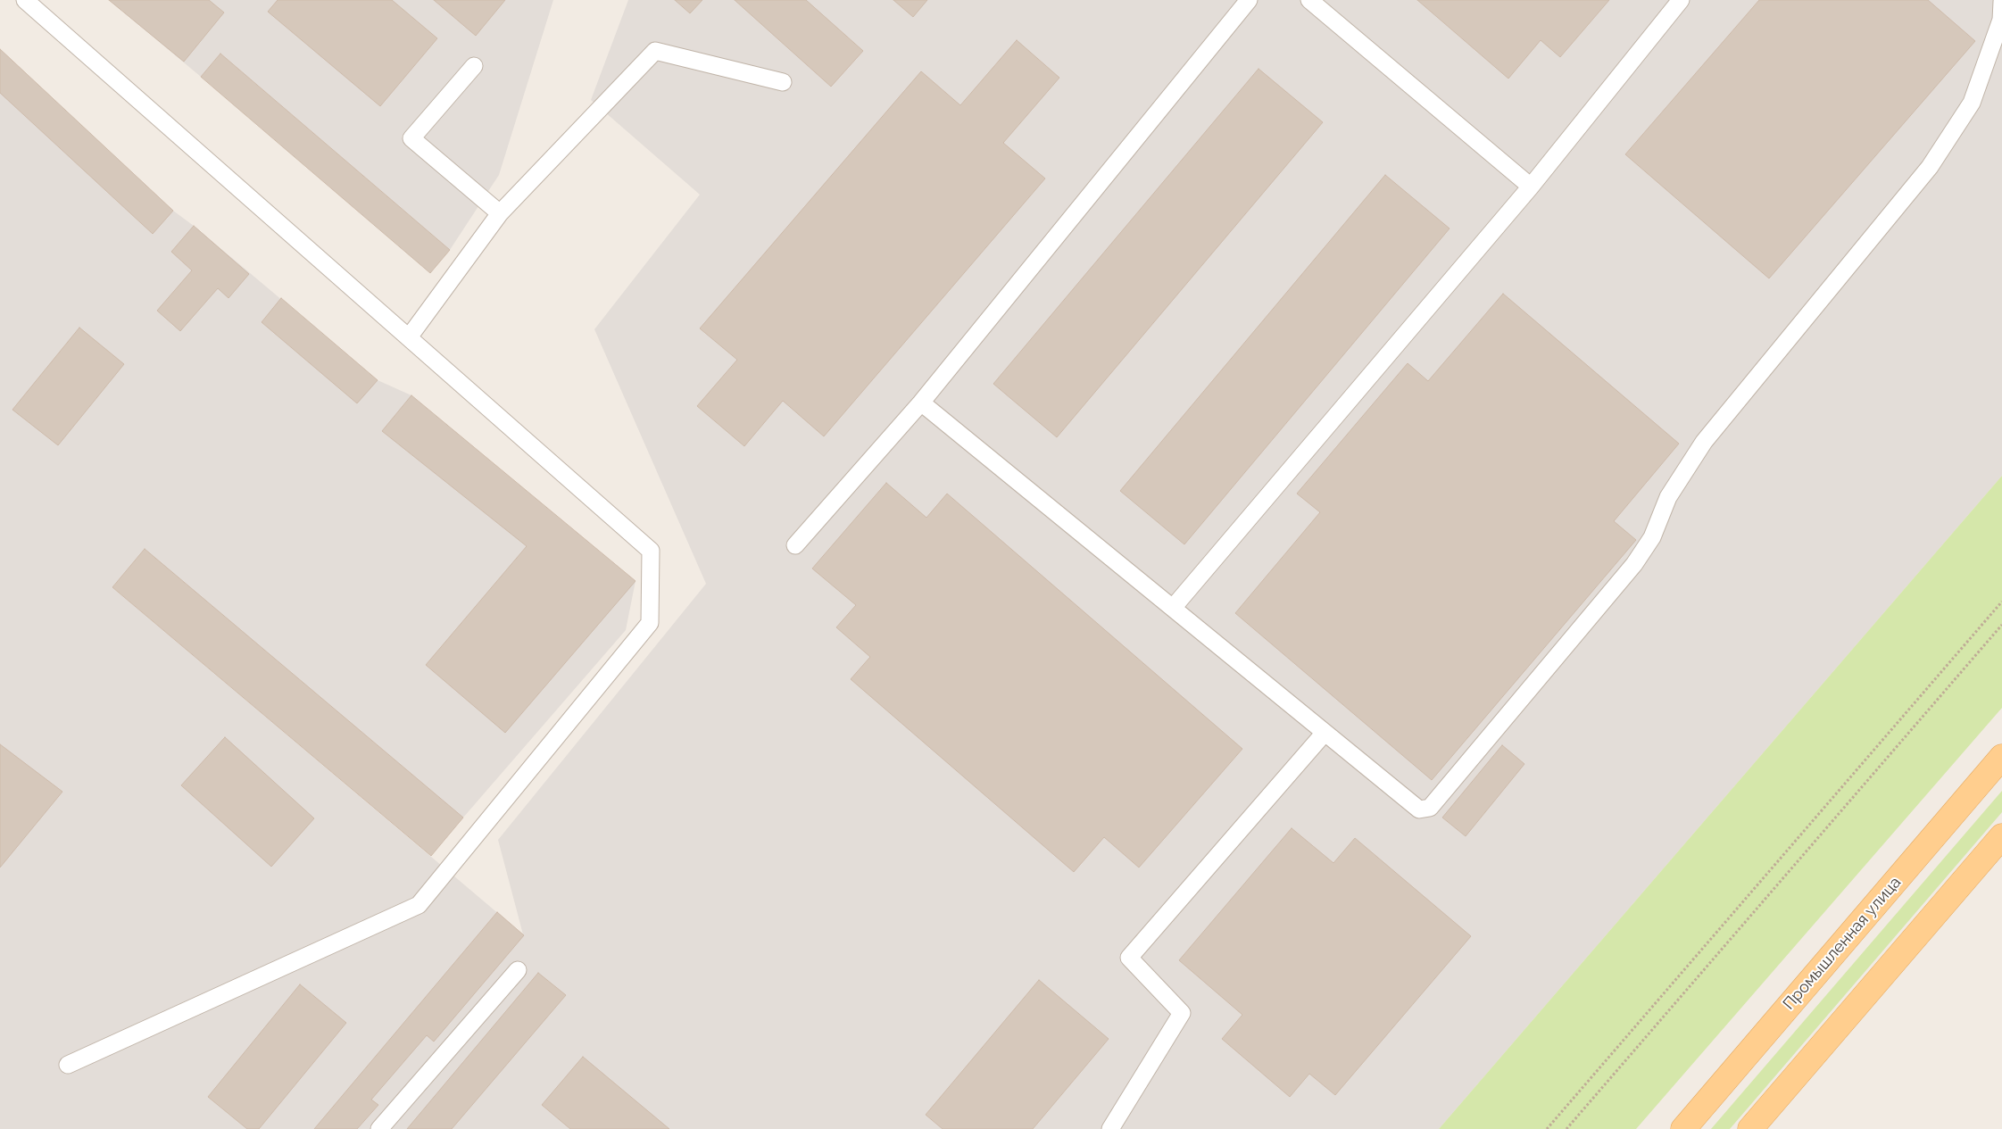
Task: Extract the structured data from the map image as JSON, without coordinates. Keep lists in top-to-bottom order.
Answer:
{
  "streets": {
    "main road": ["Промышленная улица"]
  }
}
